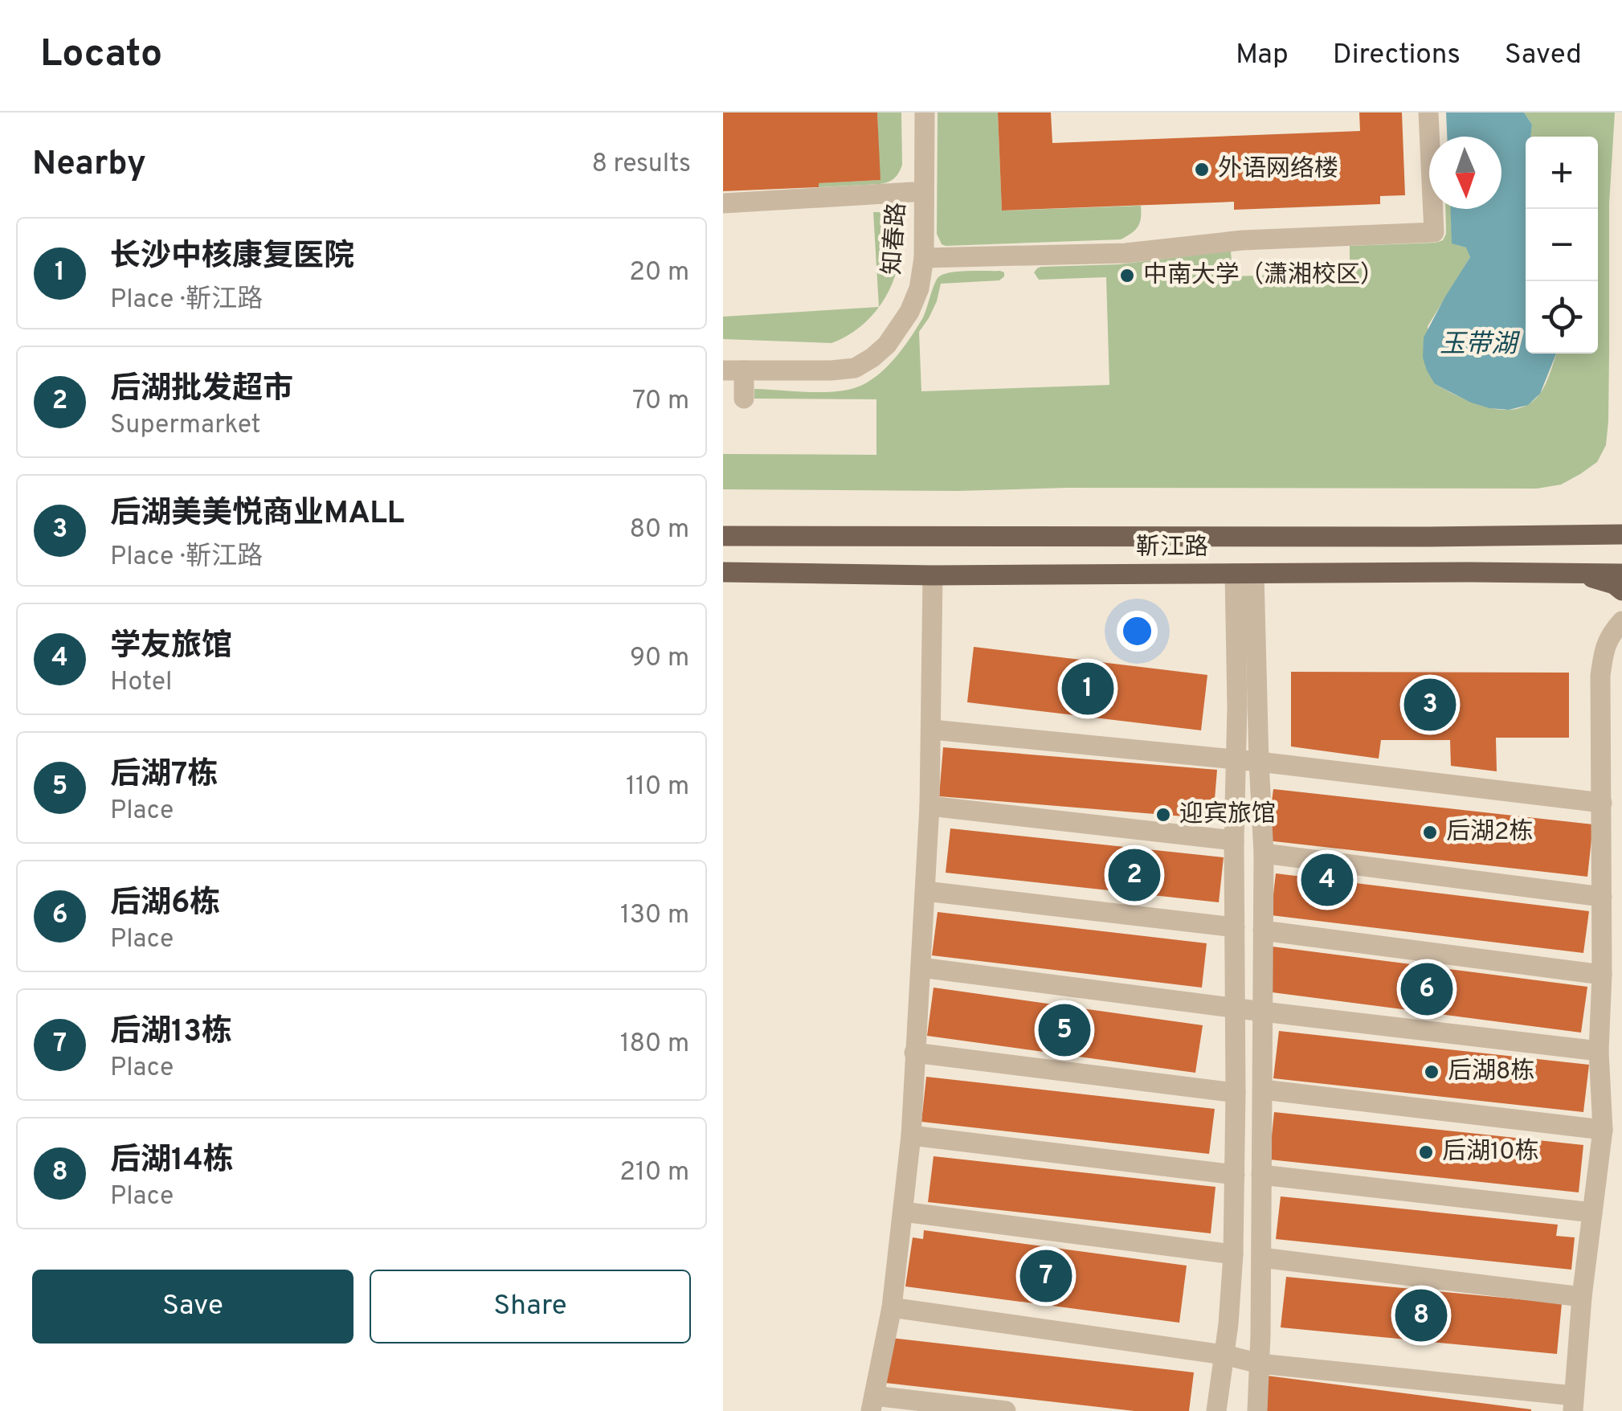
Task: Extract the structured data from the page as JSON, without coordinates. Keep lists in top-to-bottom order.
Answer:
{
  "streets": {
    "main road": ["靳江路"],
    "street": ["知春路"]
  },
  "water": ["玉带湖"],
  "places": [
    "外语网络楼",
    "中南大学（潇湘校区）",
    "迎宾旅馆",
    "后湖2栋",
    "后湖8栋",
    "后湖10栋"
  ],
  "north": "bottom",
  "page": {
    "header": "Locato",
    "nav": ["Map", "Directions", "Saved"],
    "heading": ["Nearby", "8 results"],
    "map_buttons": ["+", "−"],
    "list": [
      {
        "mark": "1",
        "name": "长沙中核康复医院",
        "note": "Place · 靳江路",
        "value": "20 m"
      },
      {
        "mark": "2",
        "name": "后湖批发超市",
        "note": "Supermarket",
        "value": "70 m"
      },
      {
        "mark": "3",
        "name": "后湖美美悦商业MALL",
        "note": "Place · 靳江路",
        "value": "80 m"
      },
      {
        "mark": "4",
        "name": "学友旅馆",
        "note": "Hotel",
        "value": "90 m"
      },
      {
        "mark": "5",
        "name": "后湖7栋",
        "note": "Place",
        "value": "110 m"
      },
      {
        "mark": "6",
        "name": "后湖6栋",
        "note": "Place",
        "value": "130 m"
      },
      {
        "mark": "7",
        "name": "后湖13栋",
        "note": "Place",
        "value": "180 m"
      },
      {
        "mark": "8",
        "name": "后湖14栋",
        "note": "Place",
        "value": "210 m"
      }
    ],
    "pins": [
      "1",
      "3",
      "2",
      "4",
      "6",
      "5",
      "7",
      "8"
    ],
    "buttons": ["Save", "Share"]
  }
}
